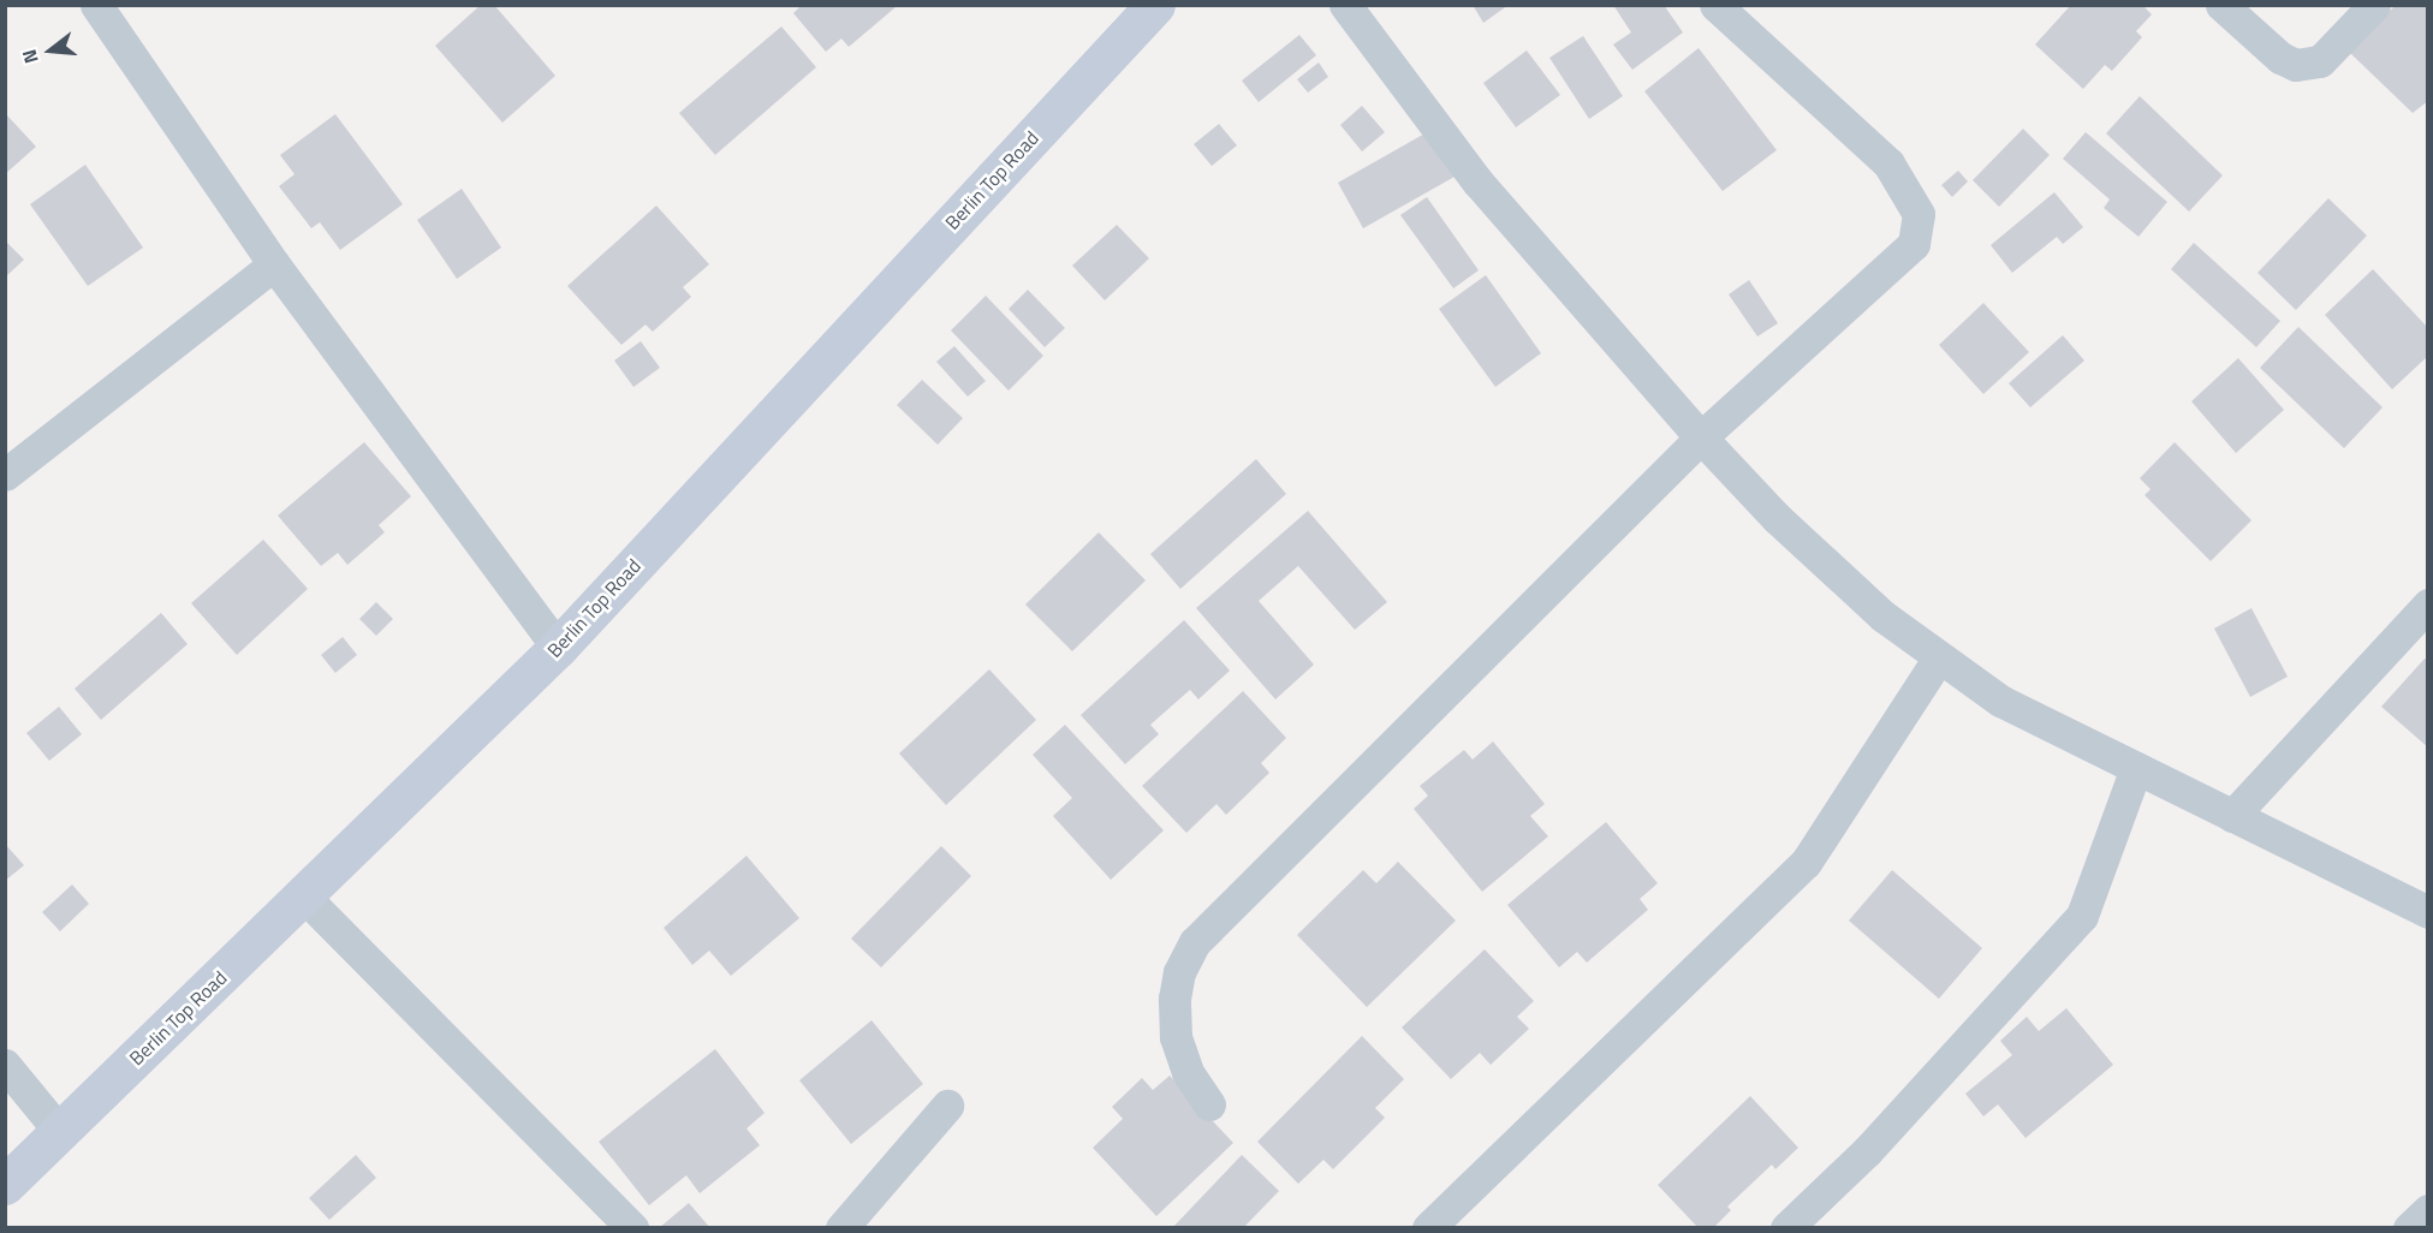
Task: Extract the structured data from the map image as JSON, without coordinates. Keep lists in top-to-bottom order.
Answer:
{
  "streets": {
    "street": ["Berlin Top Road"]
  },
  "north": "left"
}
